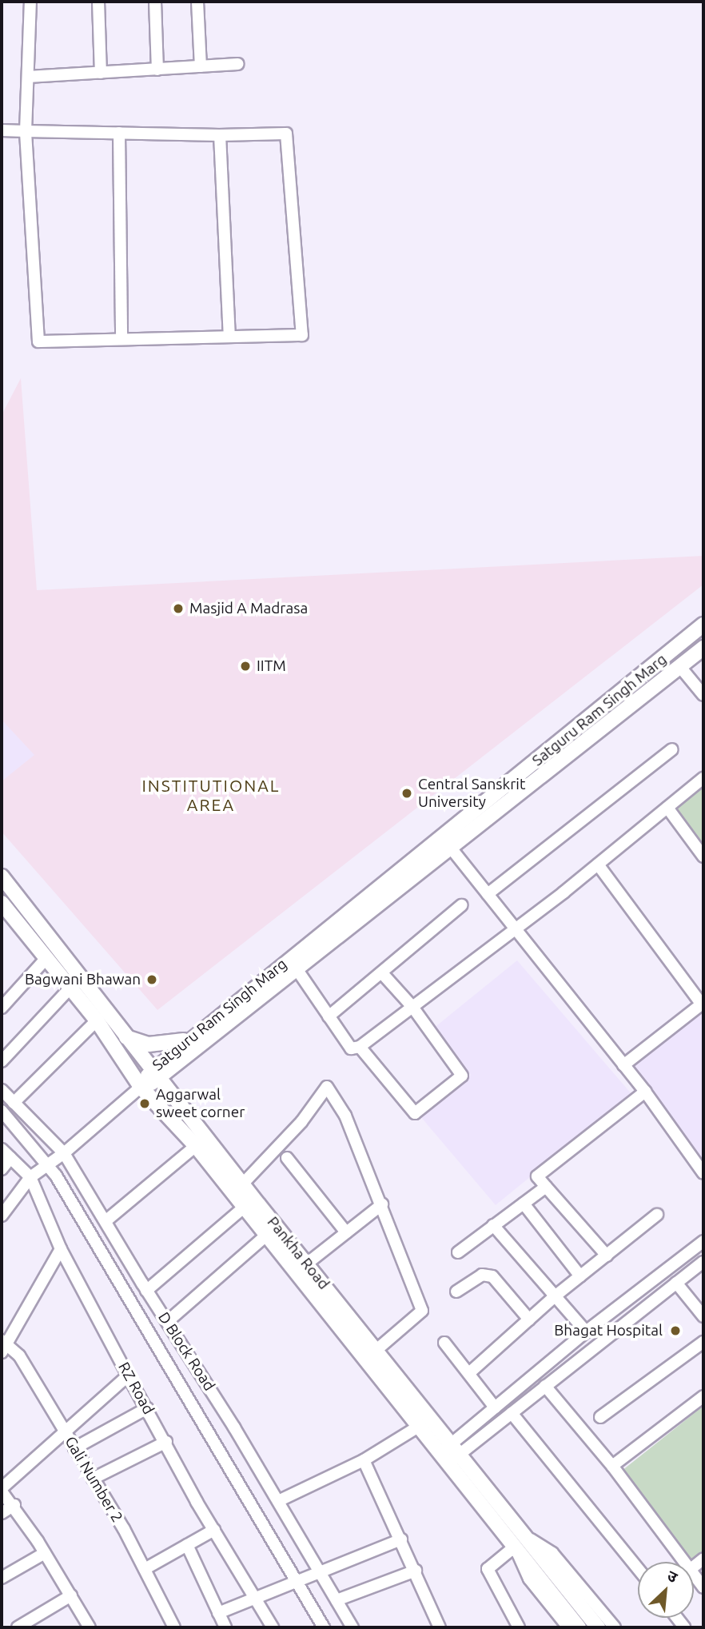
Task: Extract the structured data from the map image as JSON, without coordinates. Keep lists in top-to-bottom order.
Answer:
{
  "streets": {
    "main road": ["Satguru Ram Singh Marg", "Pankha Road"],
    "street": ["D Block Road", "RZ Road", "Gali Number 2"]
  },
  "crossings": [
    ["Satguru Ram Singh Marg", "Pankha Road"]
  ],
  "districts": ["INSTITUTIONAL AREA"],
  "places": [
    "Masjid A Madrasa",
    "IITM",
    "Central Sanskrit University",
    "Bagwani Bhawan",
    "Aggarwal sweet corner",
    "Bhagat Hospital"
  ],
  "north": "top right"
}
